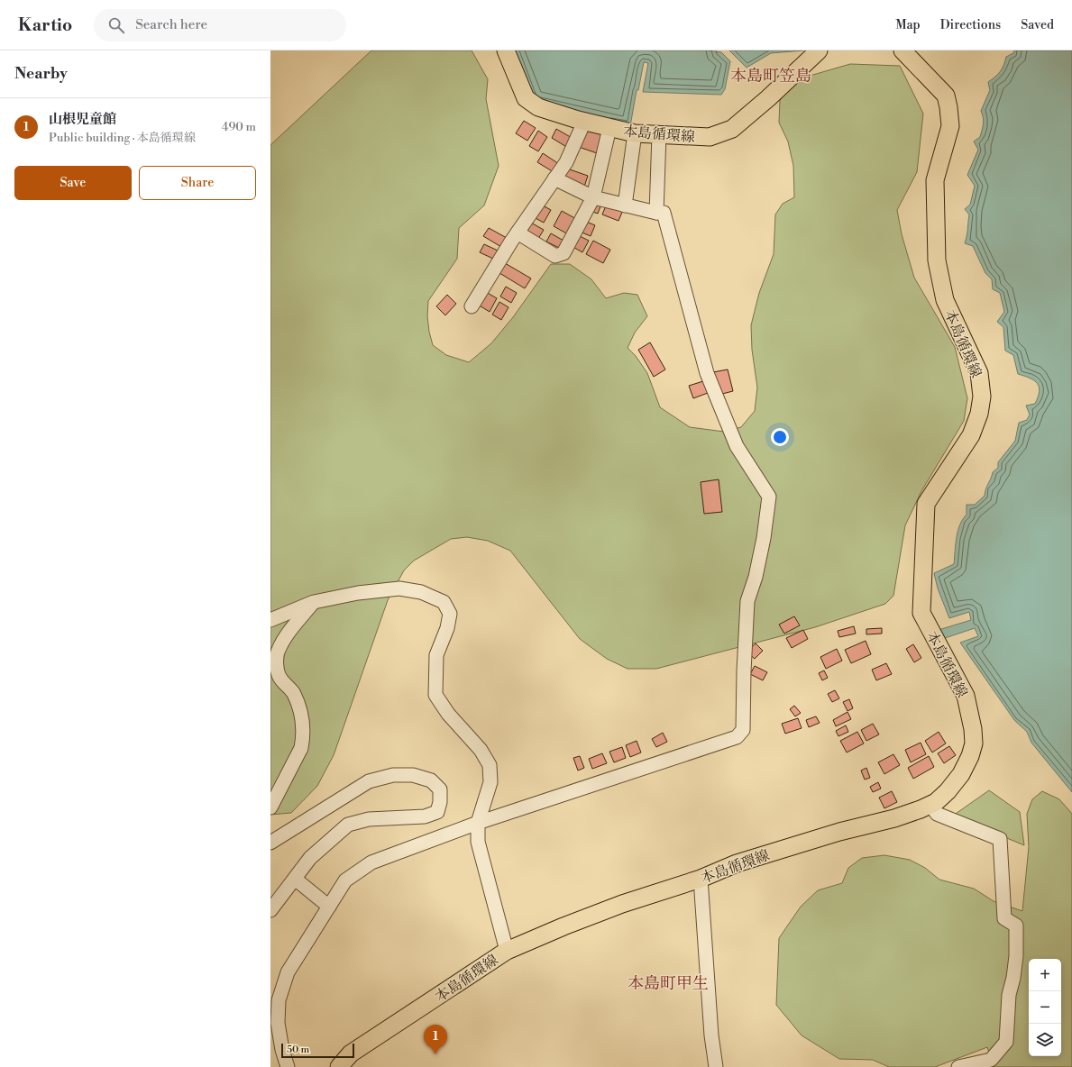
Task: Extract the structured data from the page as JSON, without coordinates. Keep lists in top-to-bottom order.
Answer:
{
  "streets": {
    "main road": ["本島循環線"]
  },
  "districts": ["本島町笠島", "本島町甲生"],
  "scale_bar": "50 m",
  "page": {
    "header": "Kartio",
    "search": "Search here",
    "nav": ["Map", "Directions", "Saved"],
    "heading": "Nearby",
    "list": [
      {
        "mark": "1",
        "name": "山根児童館",
        "note": "Public building · 本島循環線",
        "value": "490 m"
      }
    ],
    "buttons": ["Save", "Share"],
    "map_buttons": ["+", "−"],
    "pins": "1",
    "scale": "50 m"
  }
}
